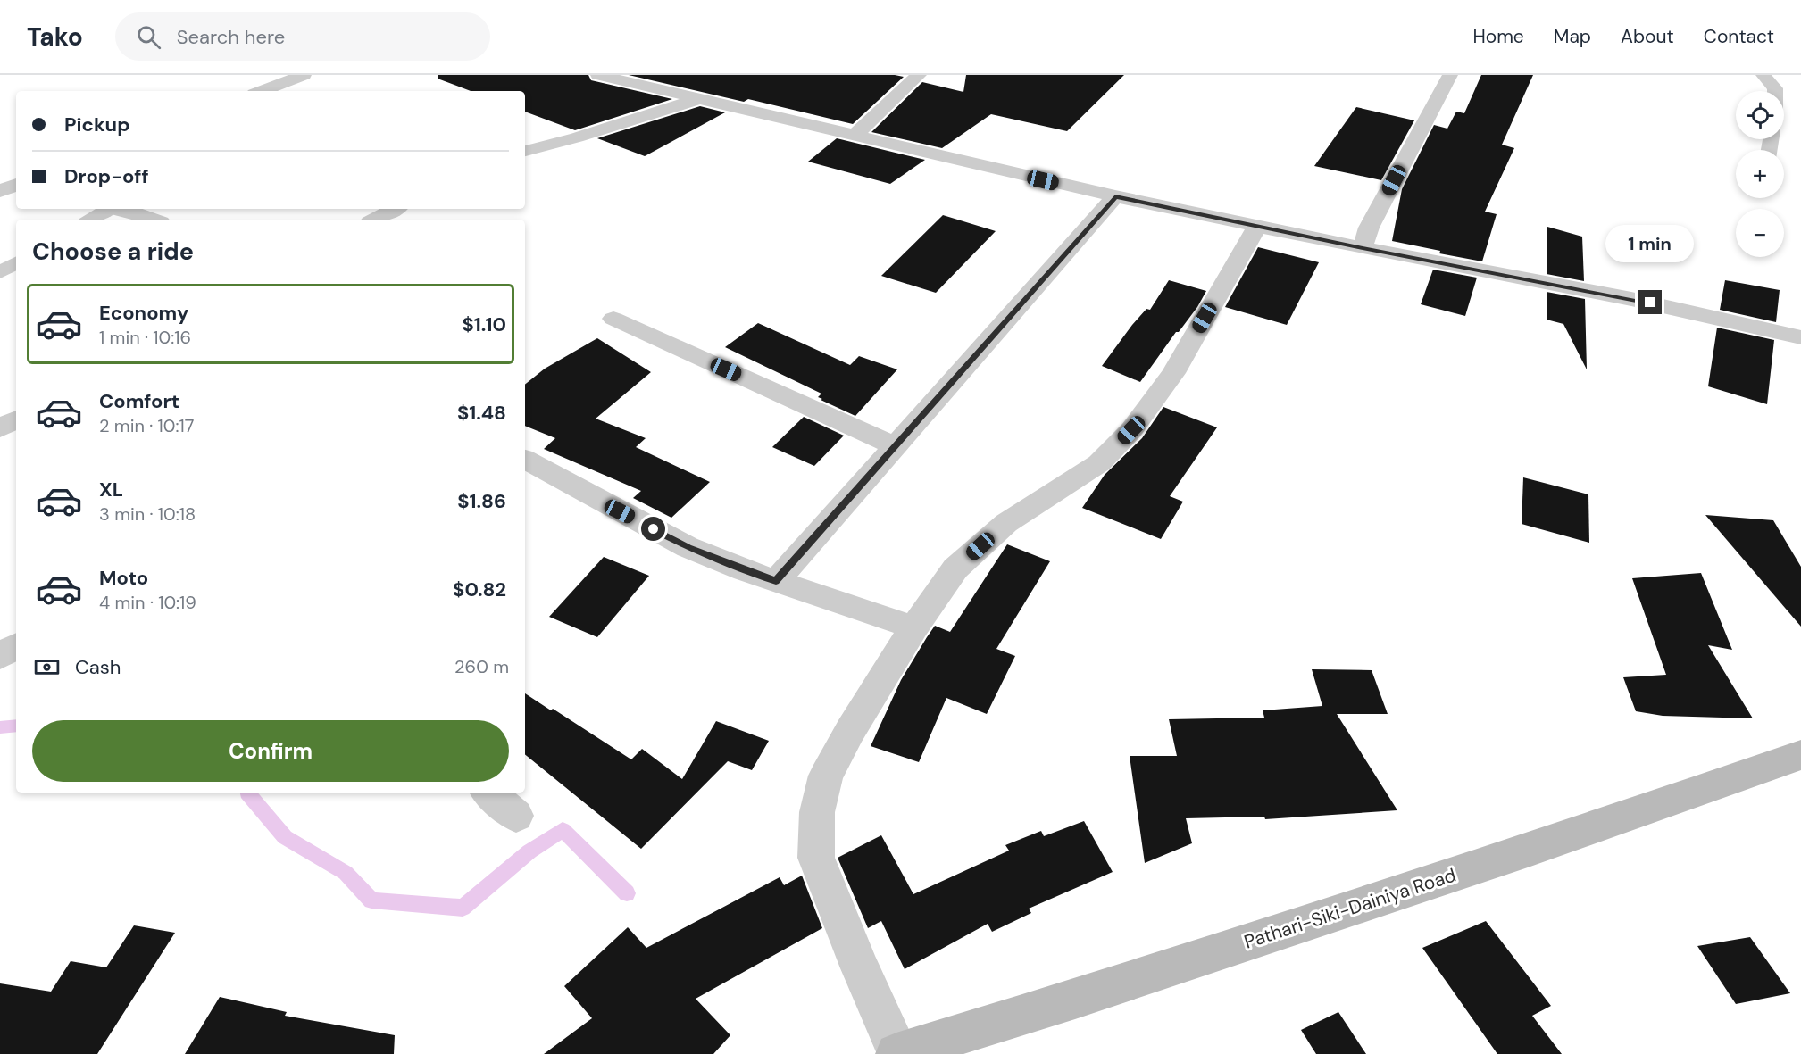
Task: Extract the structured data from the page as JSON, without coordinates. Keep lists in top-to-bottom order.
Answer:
{
  "streets": {
    "main road": ["Pathari-Siki-Dainiya Road"]
  },
  "page": {
    "header": "Tako",
    "search": "Search here",
    "nav": [
      "Home",
      "Map",
      "About",
      "Contact"
    ],
    "map_buttons": ["+", "−"],
    "banner": ["Pickup", "Drop-off"],
    "heading": "Choose a ride",
    "bubble": "1 min",
    "list": [
      {
        "name": "Economy",
        "note": "1 min · 10:16",
        "value": "$1.10"
      },
      {
        "name": "Comfort",
        "note": "2 min · 10:17",
        "value": "$1.48"
      },
      {
        "name": "XL",
        "note": "3 min · 10:18",
        "value": "$1.86"
      },
      {
        "name": "Moto",
        "note": "4 min · 10:19",
        "value": "$0.82"
      }
    ],
    "pay": ["Cash", "260 m"],
    "buttons": "Confirm"
  }
}
